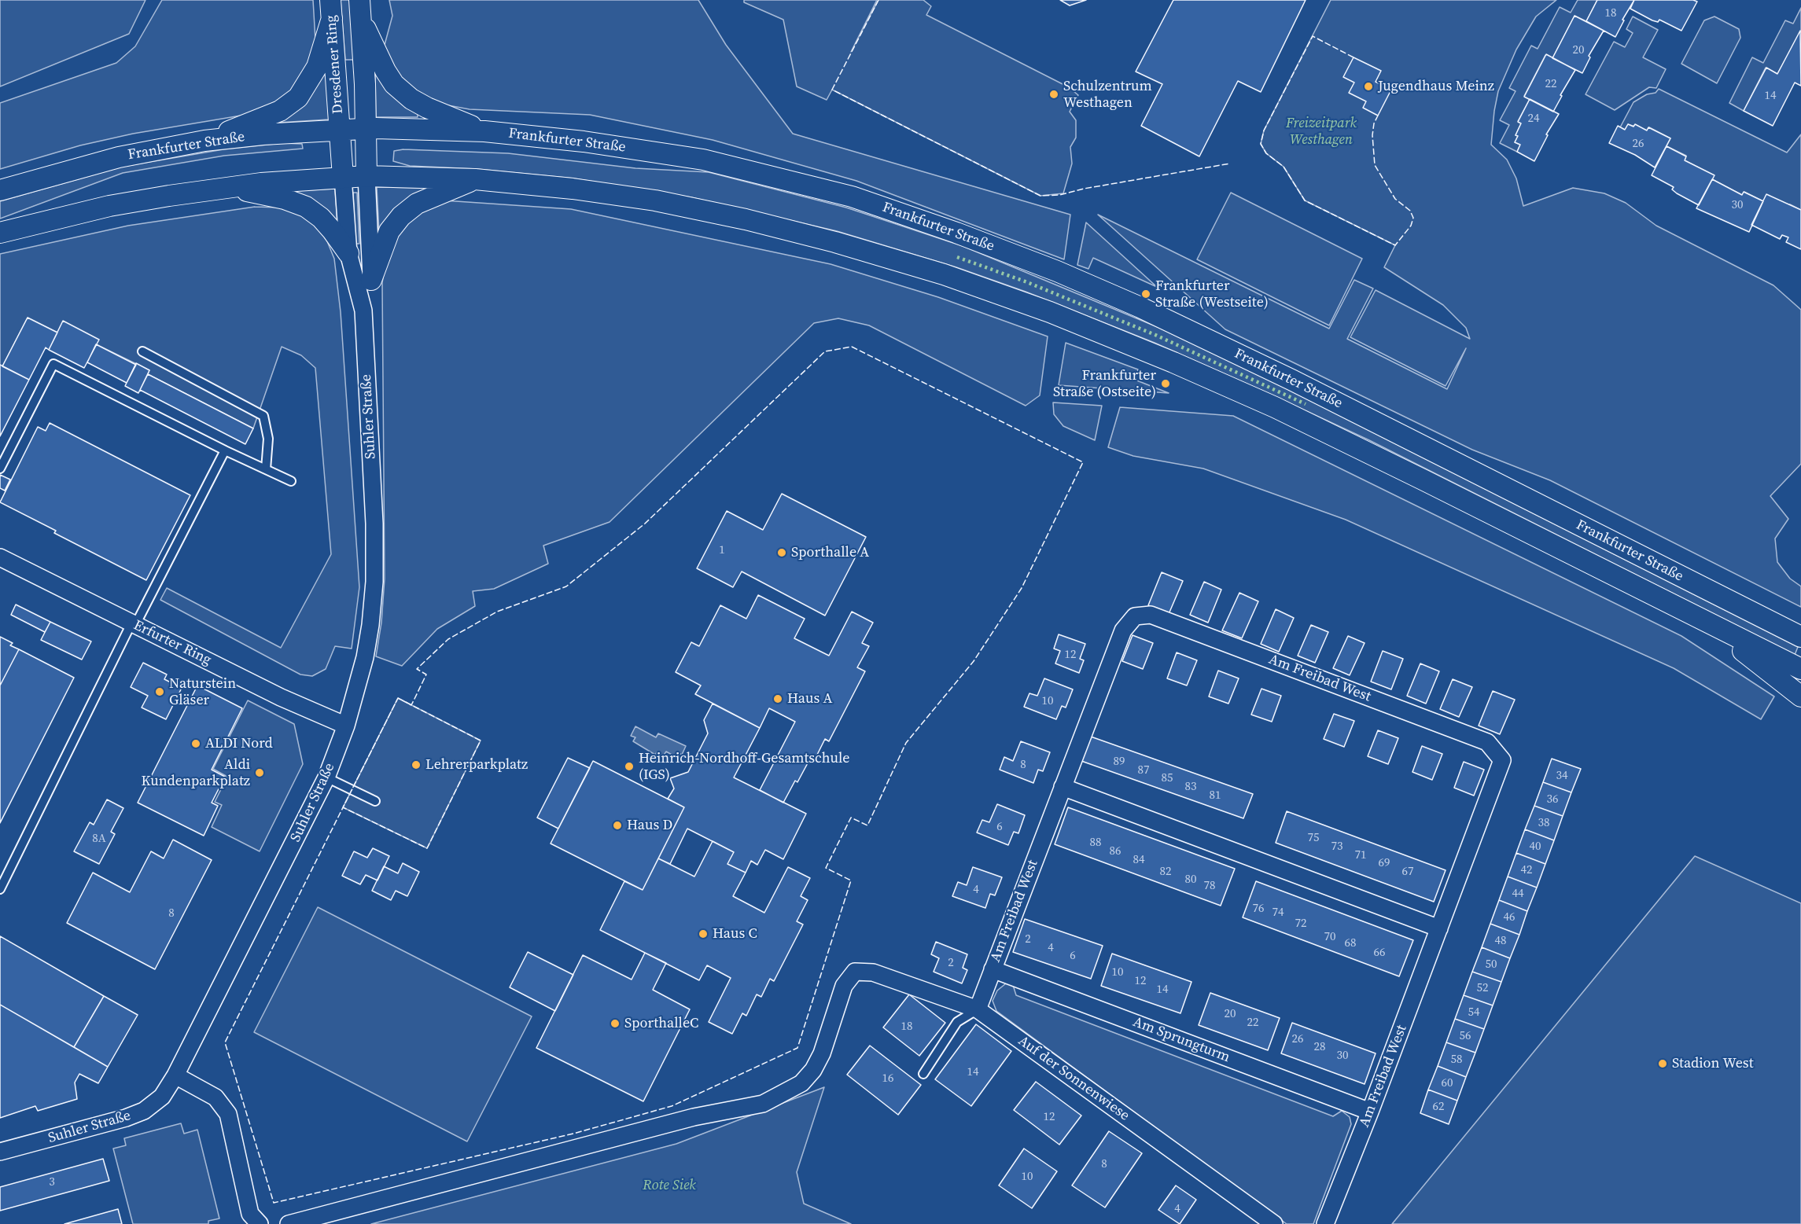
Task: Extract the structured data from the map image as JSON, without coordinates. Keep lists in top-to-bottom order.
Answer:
{
  "streets": {
    "street": [
      "Dresdener Ring",
      "Frankfurter Straße",
      "Suhler Straße",
      "Erfurter Ring",
      "Am Freibad West",
      "Am Sprungturm",
      "Auf der Sonnenwiese"
    ]
  },
  "crossings": [
    ["Dresdener Ring", "Frankfurter Straße"],
    ["Dresdener Ring", "Suhler Straße"],
    ["Frankfurter Straße", "Suhler Straße"],
    ["Suhler Straße", "Erfurter Ring"],
    ["Am Freibad West", "Am Sprungturm"],
    ["Am Freibad West", "Auf der Sonnenwiese"]
  ],
  "parks": ["Freizeitpark Westhagen", "Rote Siek"],
  "places": [
    "Jugendhaus Meinz",
    "Schulzentrum Westhagen",
    "Frankfurter Straße (Westseite)",
    "Frankfurter Straße (Ostseite)",
    "Sporthalle A",
    "Naturstein Gläser",
    "Haus A",
    "ALDI Nord",
    "Lehrerparkplatz",
    "Heinrich-Nordhoff-Gesamtschule (IGS)",
    "Aldi Kundenparkplatz",
    "Haus D",
    "Haus C",
    "SporthalleC",
    "Stadion West"
  ],
  "house_numbers": [
    "18",
    "20",
    "22",
    "14",
    "24",
    "26",
    "30",
    "1",
    "12",
    "10",
    "89",
    "8",
    "87",
    "34",
    "85",
    "83",
    "81",
    "36",
    "38",
    "6",
    "75",
    "8A",
    "88",
    "73",
    "40",
    "86",
    "71",
    "84",
    "69",
    "42",
    "82",
    "67",
    "80",
    "78",
    "4",
    "44",
    "76",
    "74",
    "8",
    "46",
    "72",
    "70",
    "2",
    "48",
    "68",
    "4",
    "66",
    "6",
    "2",
    "50",
    "10",
    "12",
    "52",
    "14",
    "54",
    "20",
    "22",
    "18",
    "56",
    "26",
    "28",
    "30",
    "58",
    "14",
    "16",
    "60",
    "62",
    "12",
    "8",
    "10",
    "3",
    "4"
  ]
}
